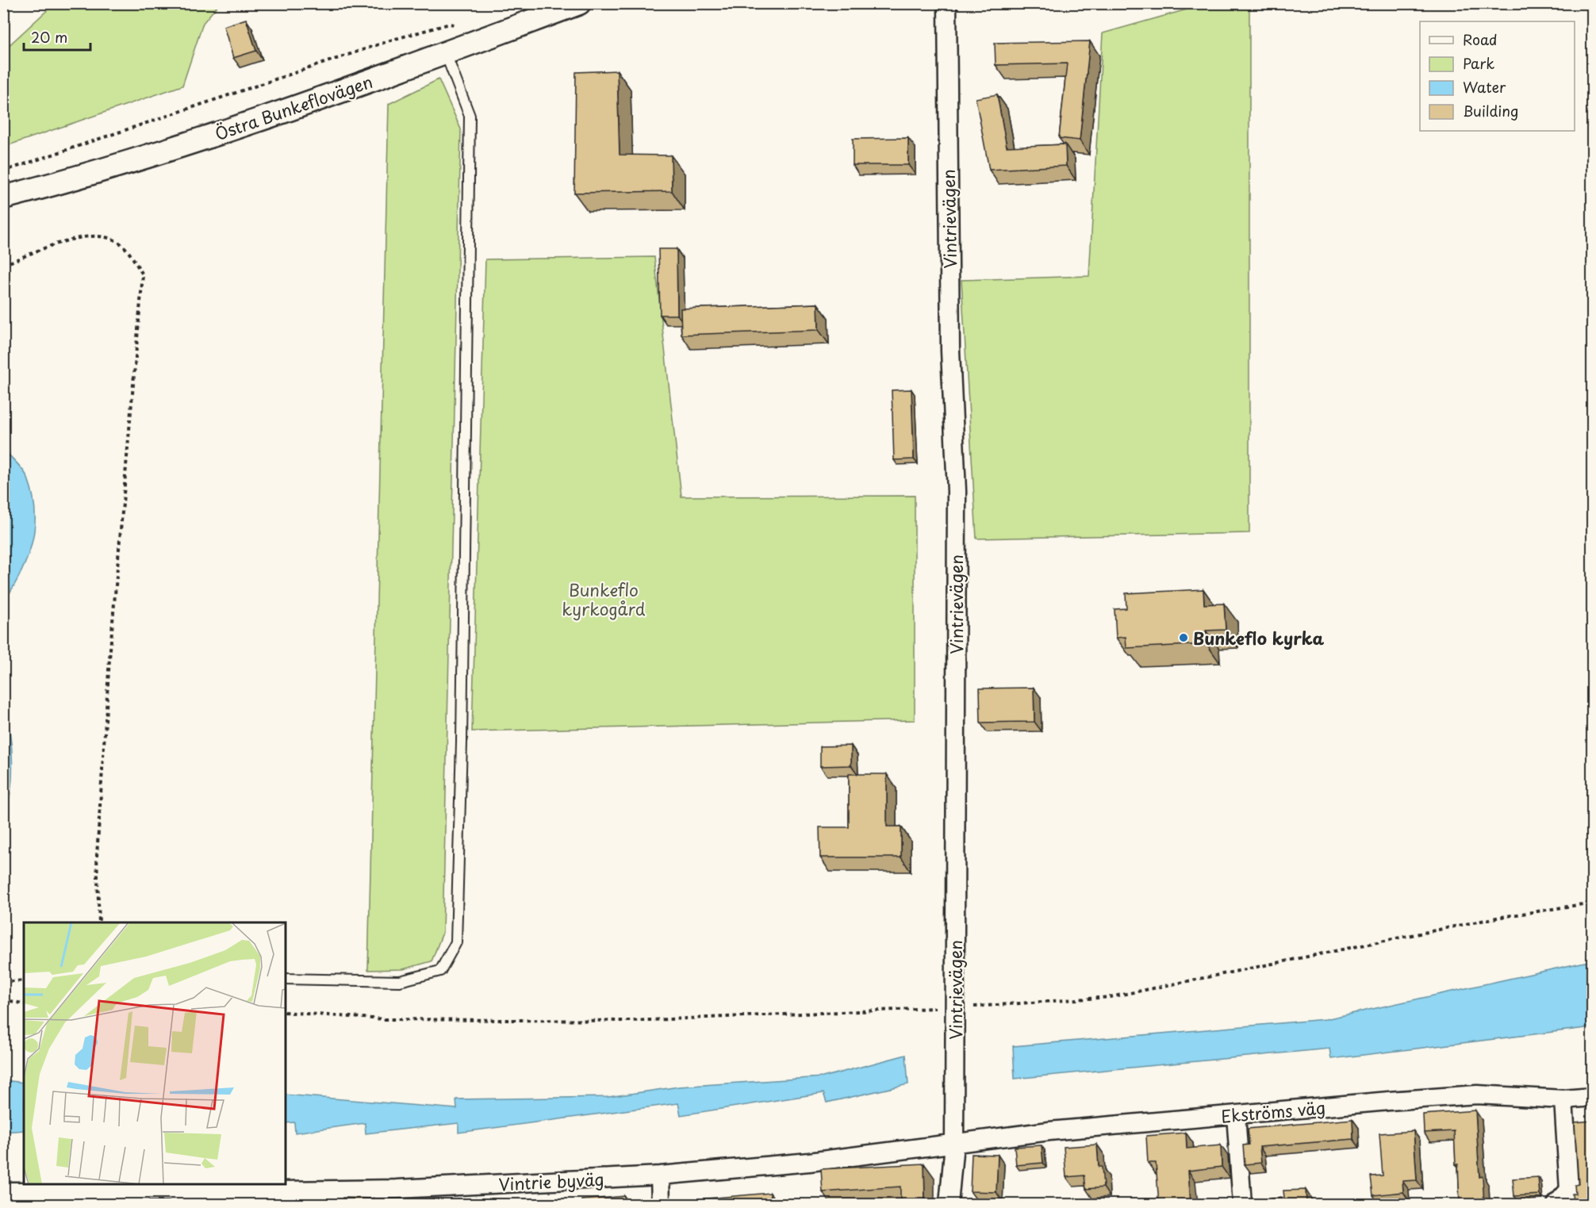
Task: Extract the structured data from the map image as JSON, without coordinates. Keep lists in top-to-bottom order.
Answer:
{
  "streets": {
    "street": [
      "Östra Bunkeflovägen",
      "Vintrievägen",
      "Ekströms väg",
      "Vintrie byväg"
    ]
  },
  "crossings": [
    ["Vintrievägen", "Ekströms väg"],
    ["Vintrievägen", "Vintrie byväg"],
    ["Ekströms väg", "Vintrie byväg"]
  ],
  "parks": ["Bunkeflo kyrkogård"],
  "places": ["Bunkeflo kyrka"],
  "legend": [
    "Road",
    "Park",
    "Water",
    "Building"
  ],
  "scale_bar": "20 m"
}
